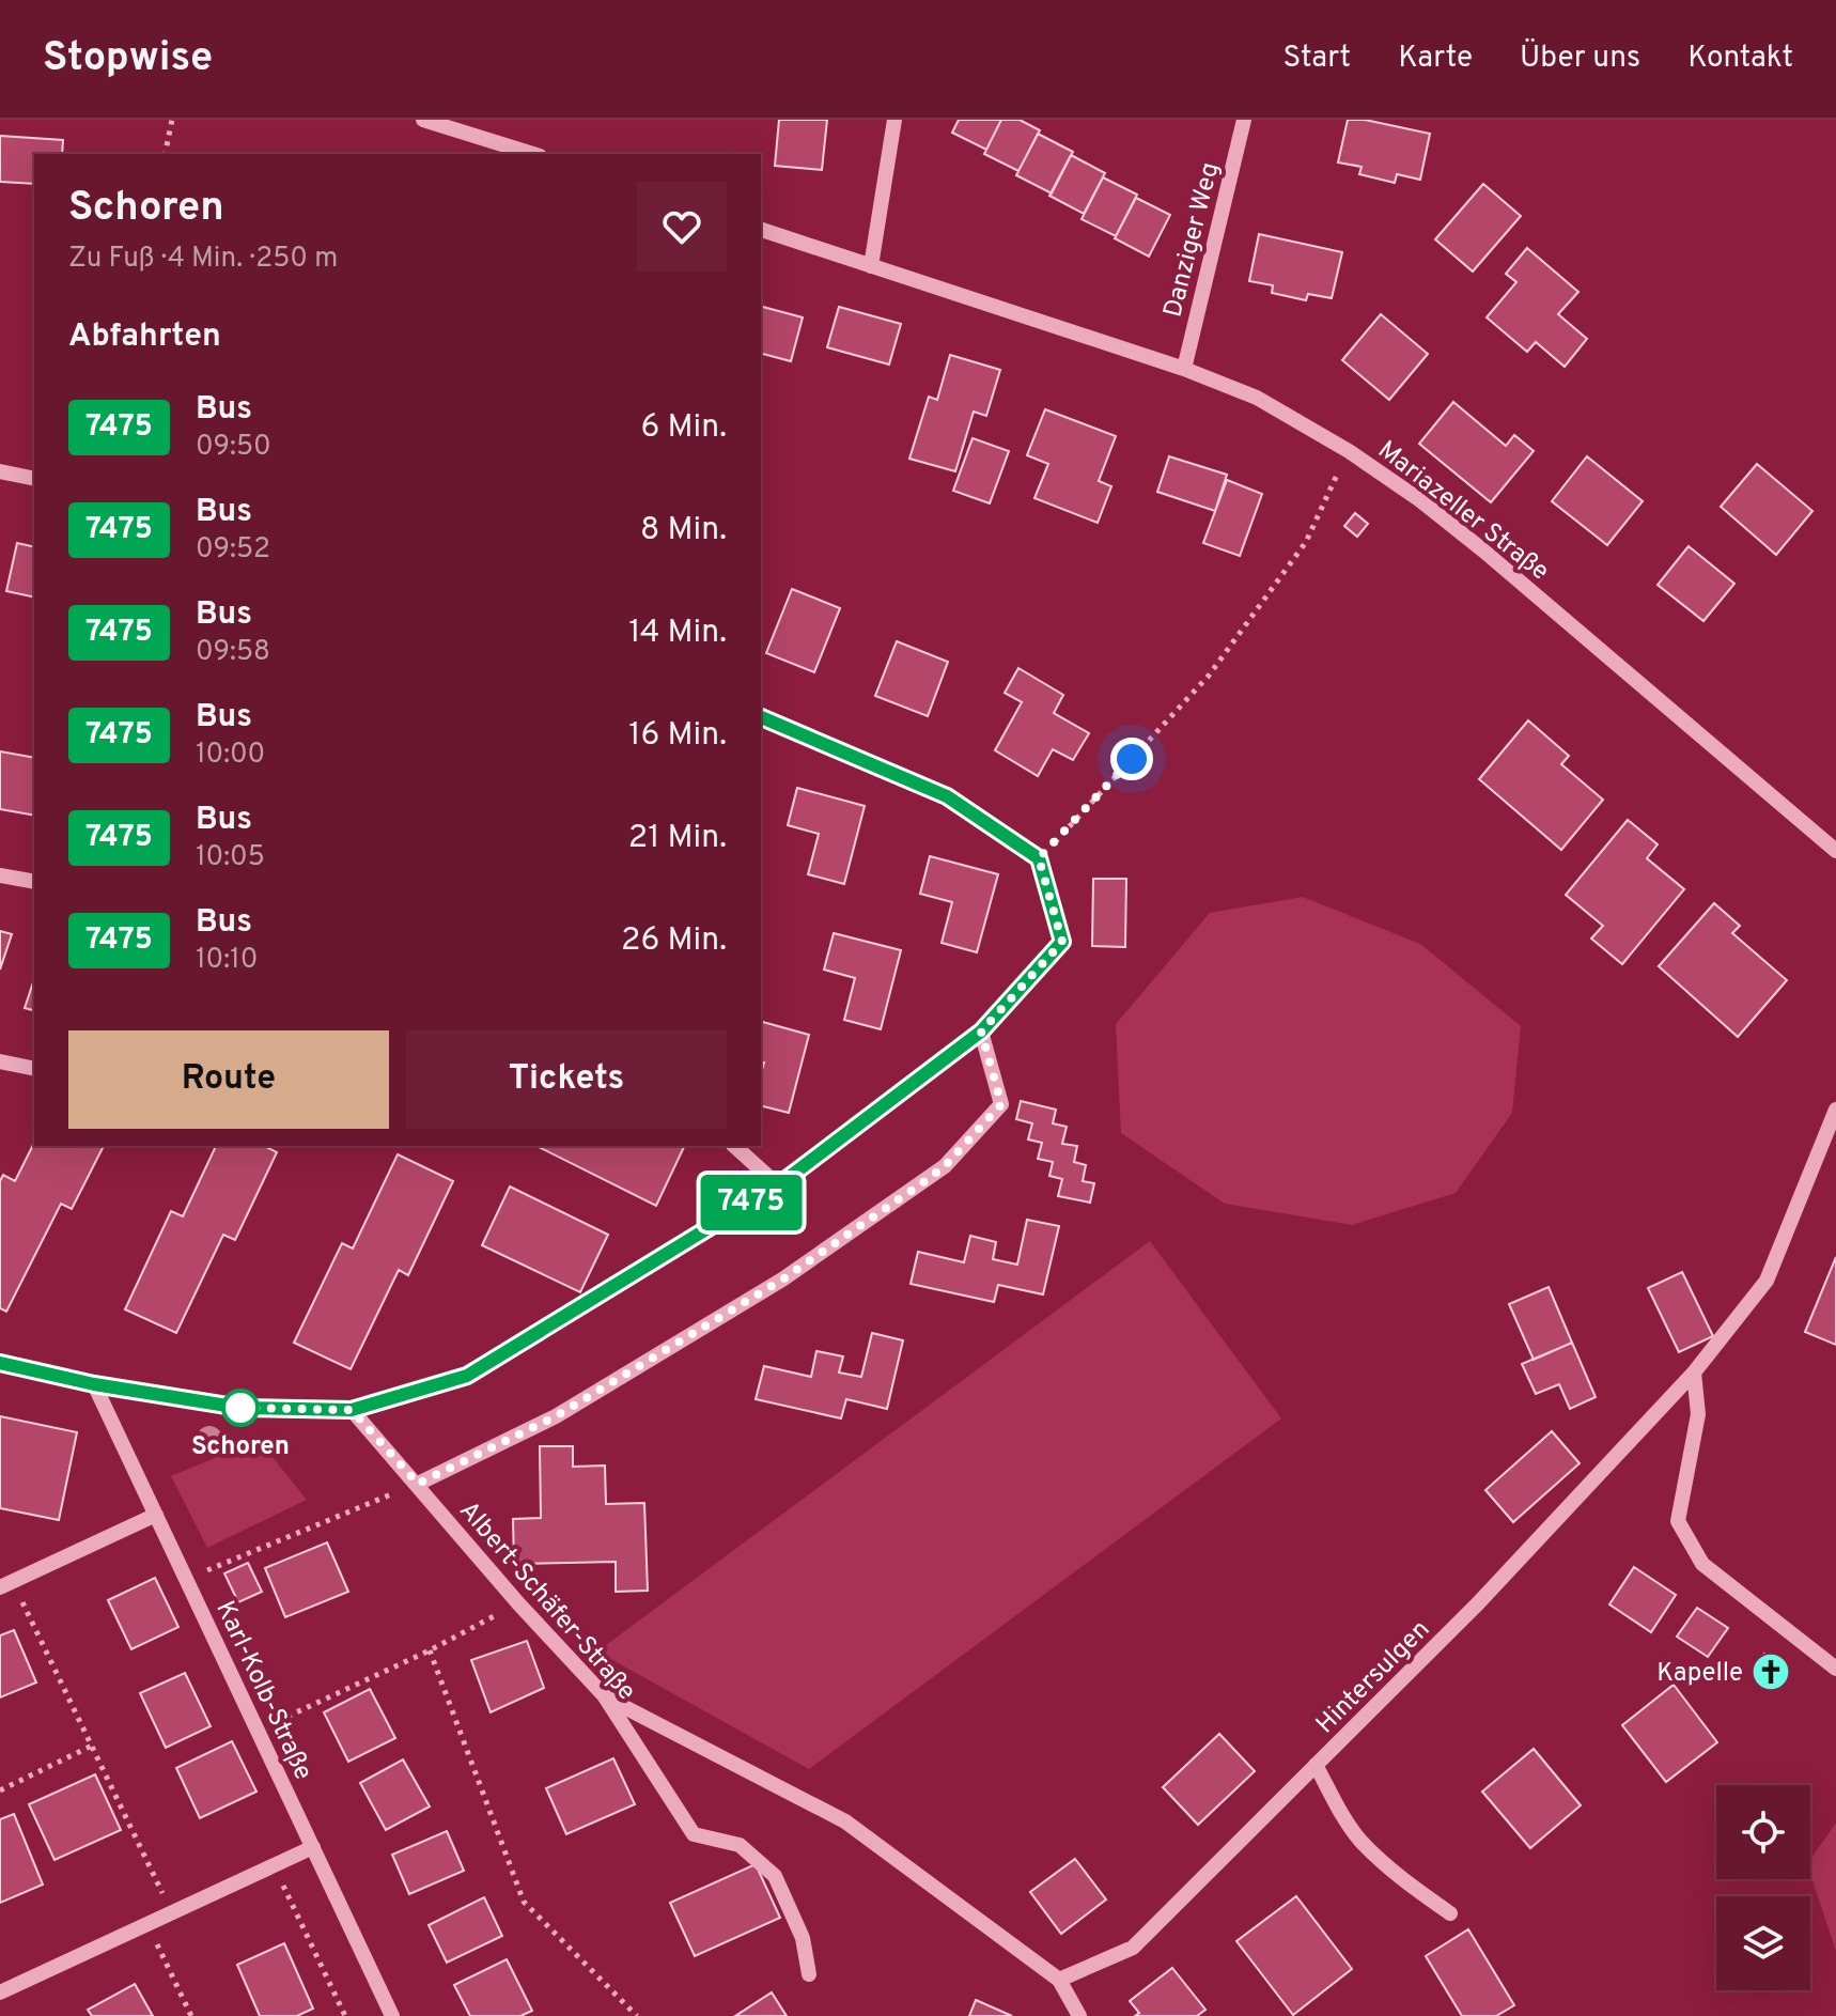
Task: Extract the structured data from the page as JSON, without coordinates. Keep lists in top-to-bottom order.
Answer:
{
  "streets": {
    "street": [
      "Danziger Weg",
      "Mariazeller Straße",
      "Albert-Schäfer-Straße",
      "Hintersulgen",
      "Karl-Kolb-Straße"
    ]
  },
  "crossings": [
    ["Danziger Weg", "Mariazeller Straße"]
  ],
  "places": {
    "other": ["Schoren"],
    "church": ["Kapelle"]
  },
  "lines": ["bus line 7475"],
  "page": {
    "header": "Stopwise",
    "nav": [
      "Start",
      "Karte",
      "Über uns",
      "Kontakt"
    ],
    "on_map": "7475",
    "heading": [
      ["Schoren", "Zu Fuß · 4 Min. · 250 m"],
      "Abfahrten"
    ],
    "list": [
      {
        "mark": "7475",
        "name": "Bus",
        "note": "09:50",
        "value": "6 Min."
      },
      {
        "mark": "7475",
        "name": "Bus",
        "note": "09:52",
        "value": "8 Min."
      },
      {
        "mark": "7475",
        "name": "Bus",
        "note": "09:58",
        "value": "14 Min."
      },
      {
        "mark": "7475",
        "name": "Bus",
        "note": "10:00",
        "value": "16 Min."
      },
      {
        "mark": "7475",
        "name": "Bus",
        "note": "10:05",
        "value": "21 Min."
      },
      {
        "mark": "7475",
        "name": "Bus",
        "note": "10:10",
        "value": "26 Min."
      }
    ],
    "buttons": ["Route", "Tickets"]
  }
}
